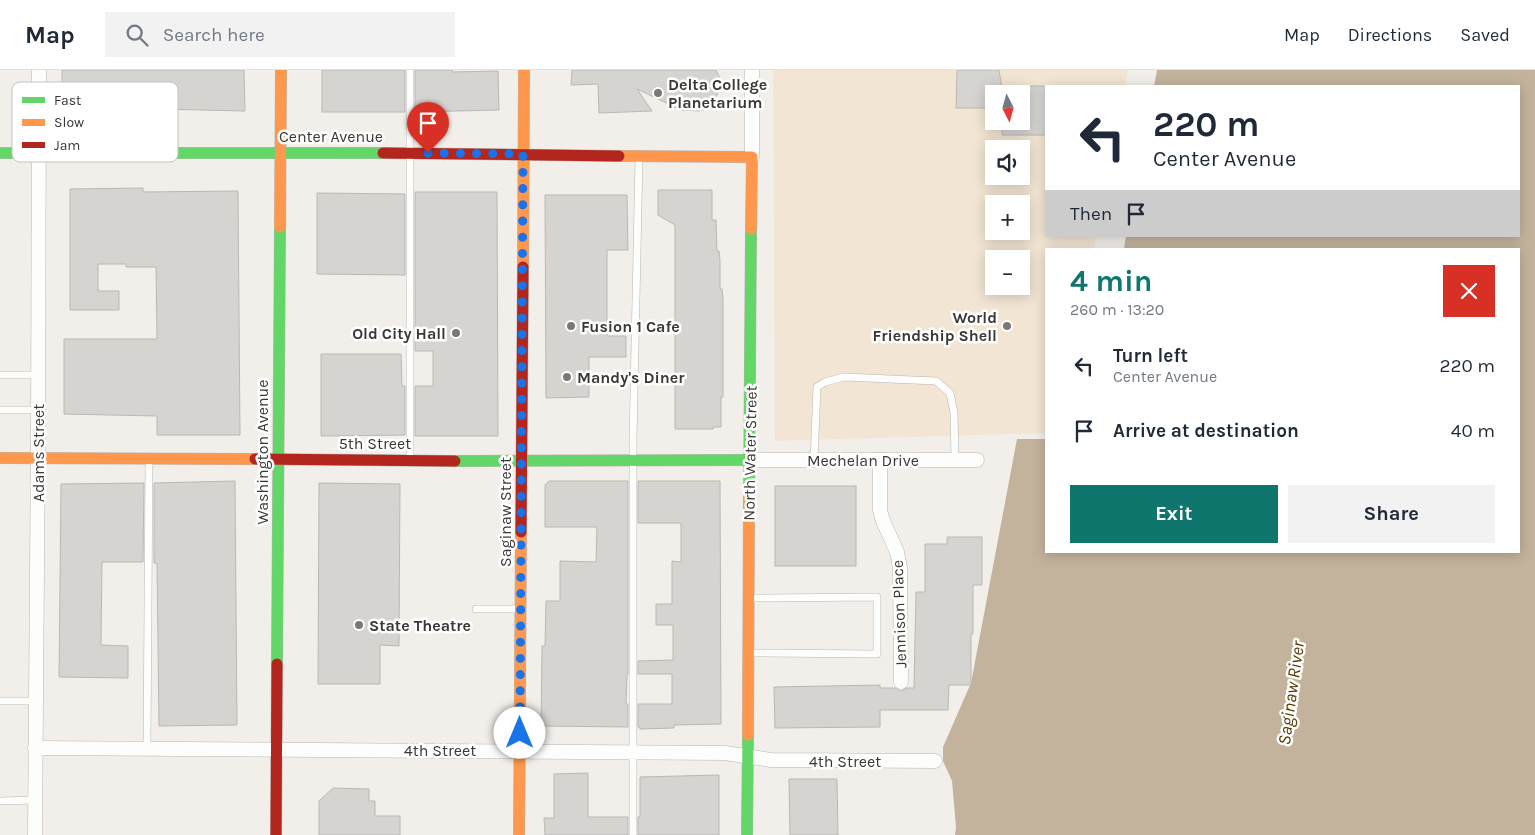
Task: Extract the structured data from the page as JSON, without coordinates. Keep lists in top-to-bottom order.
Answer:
{
  "streets": {
    "street": [
      "Center Avenue",
      "5th Street",
      "Washington Avenue",
      "Adams Street",
      "North Water Street",
      "Mechelan Drive",
      "Saginaw Street",
      "Jennison Place",
      "4th Street"
    ]
  },
  "crossings": [
    ["Center Avenue", "Washington Avenue"],
    ["Center Avenue", "North Water Street"],
    ["Center Avenue", "Saginaw Street"],
    ["5th Street", "Washington Avenue"],
    ["5th Street", "Adams Street"],
    ["5th Street", "North Water Street"],
    ["5th Street", "Mechelan Drive"],
    ["5th Street", "Saginaw Street"],
    ["Washington Avenue", "4th Street"],
    ["Adams Street", "4th Street"],
    ["North Water Street", "Mechelan Drive"],
    ["North Water Street", "4th Street"],
    ["Mechelan Drive", "Jennison Place"],
    ["Saginaw Street", "4th Street"]
  ],
  "water": ["Saginaw River"],
  "places": [
    "Delta College Planetarium",
    "Fusion 1 Cafe",
    "World Friendship Shell",
    "Old City Hall",
    "Mandy's Diner",
    "State Theatre"
  ],
  "legend": ["Fast", "Slow", "Jam"],
  "north": "bottom",
  "page": {
    "header": "Map",
    "search": "Search here",
    "nav": ["Map", "Directions", "Saved"],
    "map_buttons": ["+", "−"],
    "turn": ["220 m", "Center Avenue"],
    "then": "Then",
    "heading": ["4 min", "260 m · 13:20"],
    "list": [
      {
        "name": "Turn left",
        "note": "Center Avenue",
        "value": "220 m"
      },
      {
        "name": "Arrive at destination",
        "value": "40 m"
      }
    ],
    "buttons": ["Exit", "Share"]
  }
}
